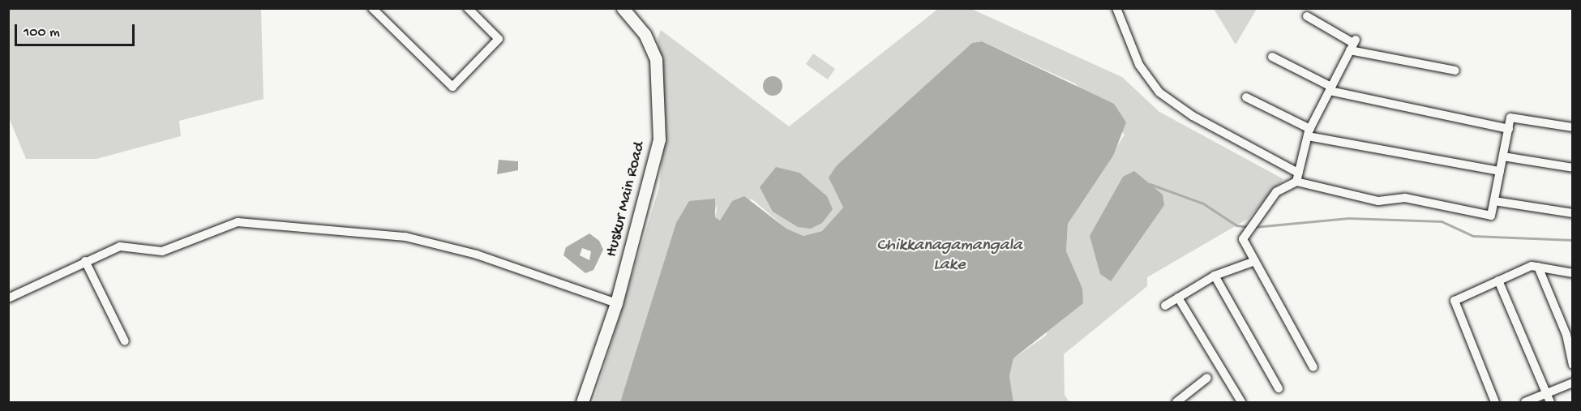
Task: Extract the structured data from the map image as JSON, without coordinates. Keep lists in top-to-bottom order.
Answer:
{
  "streets": {
    "main road": ["Huskur Main Road"]
  },
  "water": ["Chikkanagamangala Lake"],
  "scale_bar": "100 m"
}
